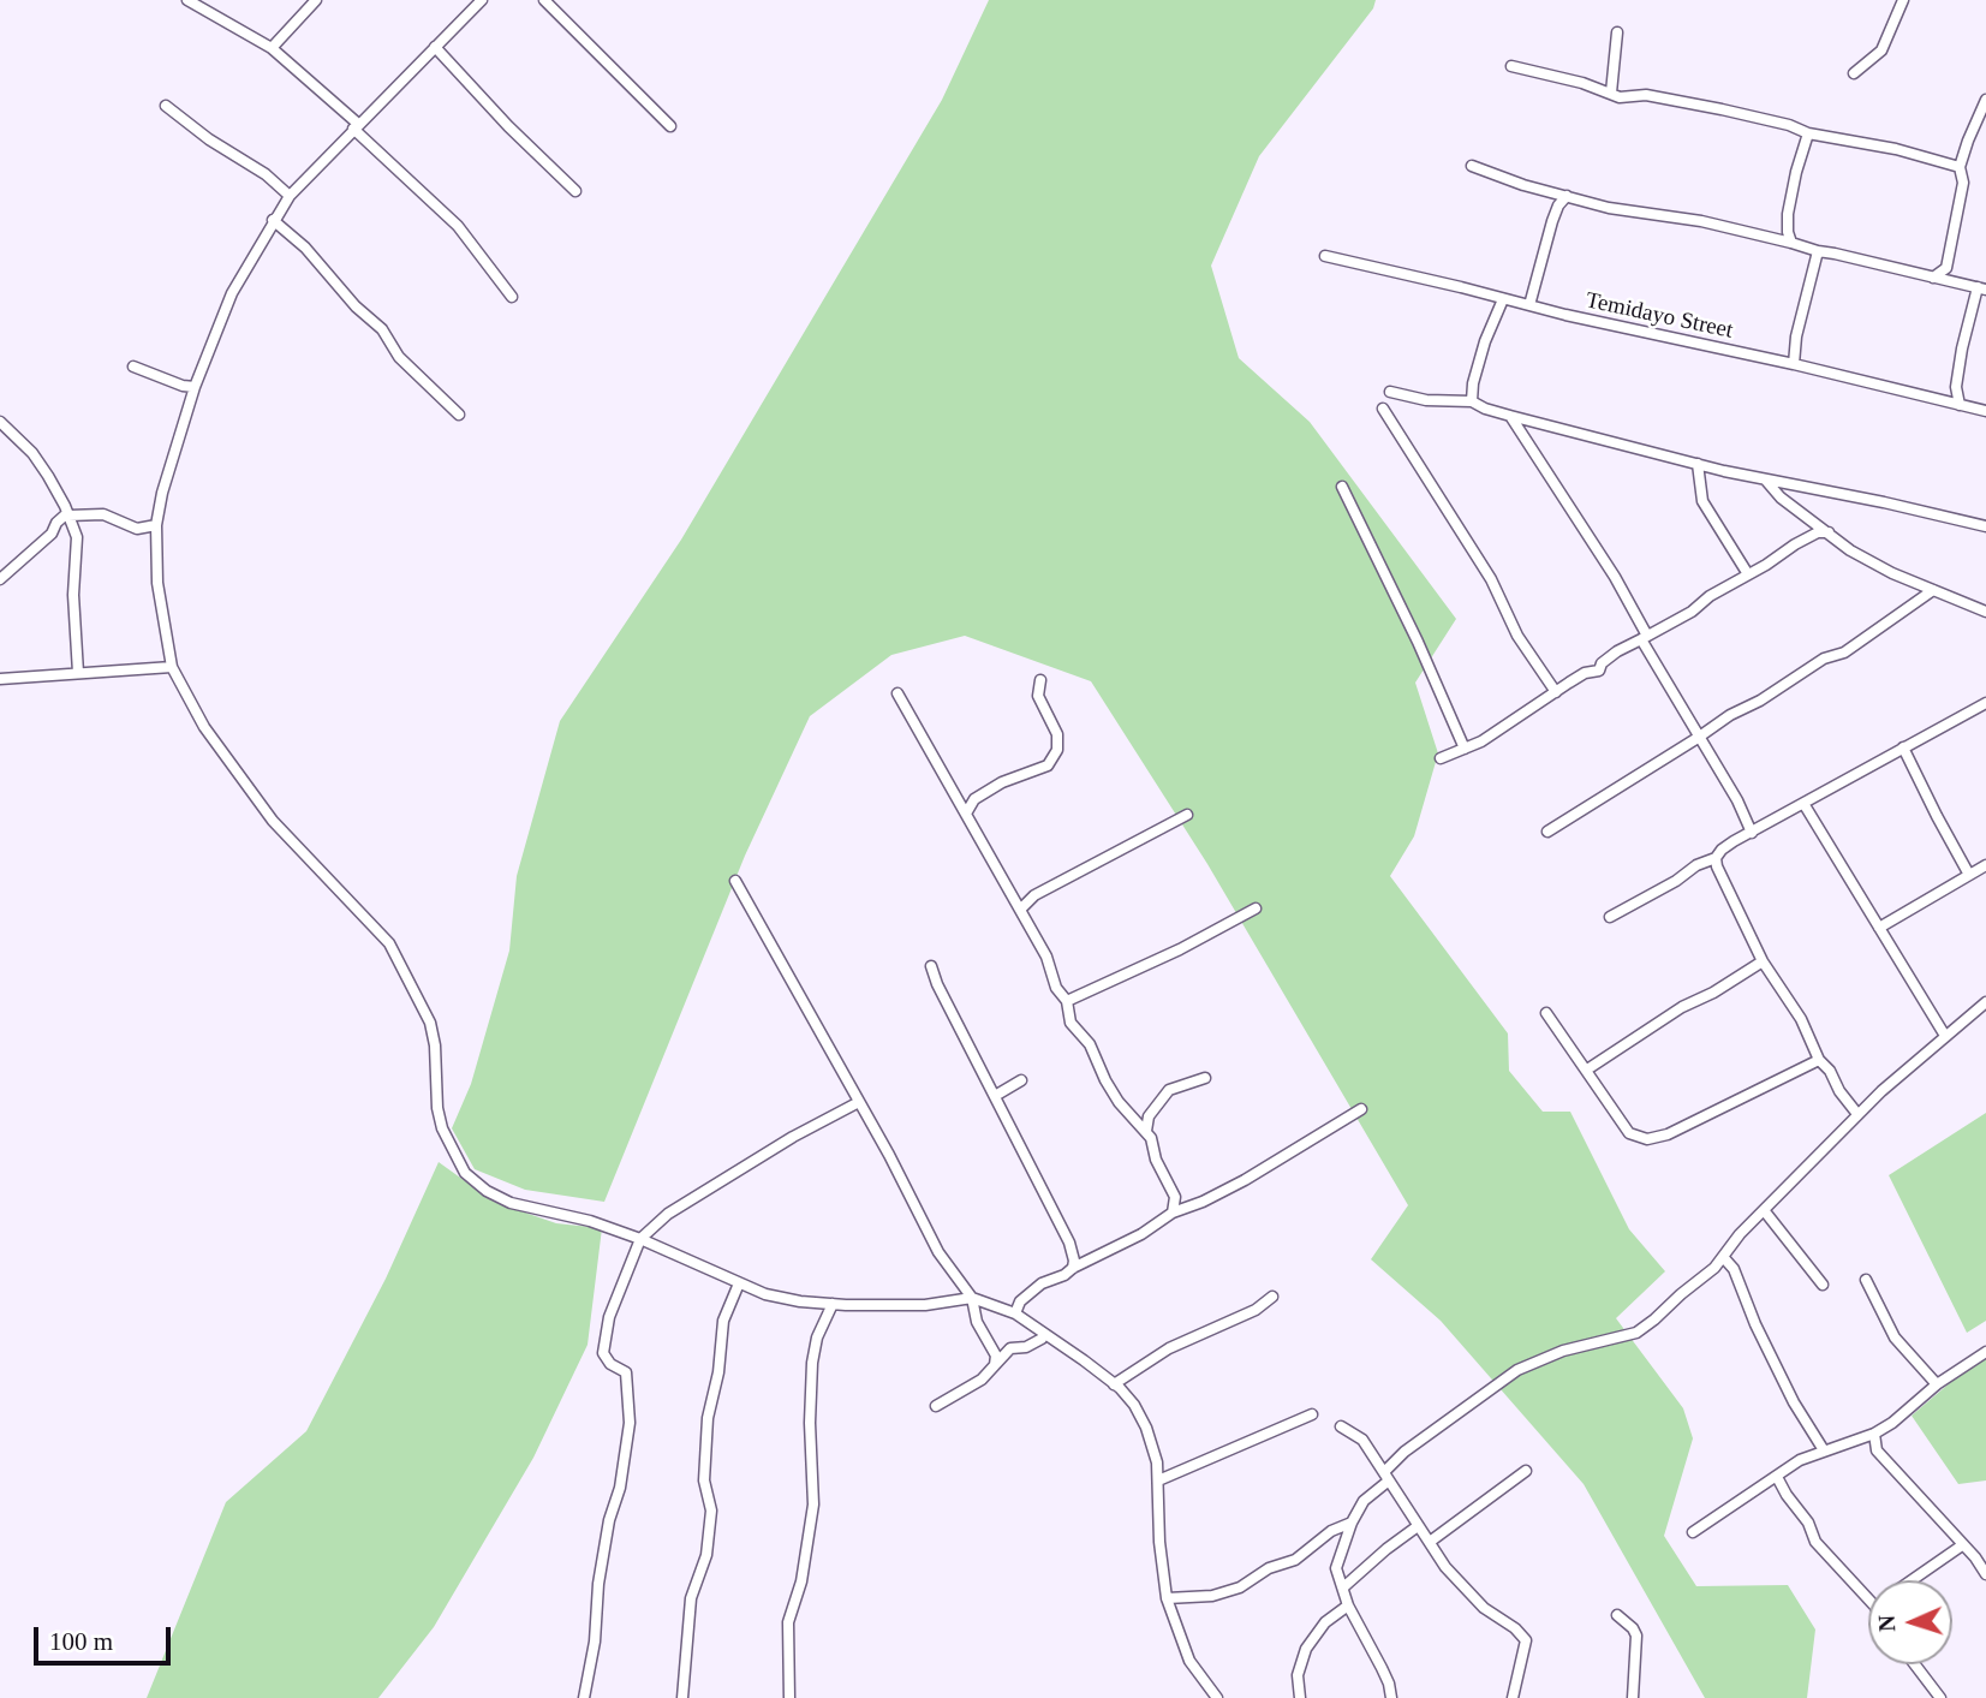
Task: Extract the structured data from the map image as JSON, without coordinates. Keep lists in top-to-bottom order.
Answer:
{
  "streets": {
    "street": ["Temidayo Street"]
  },
  "scale_bar": "100 m",
  "north": "left"
}
